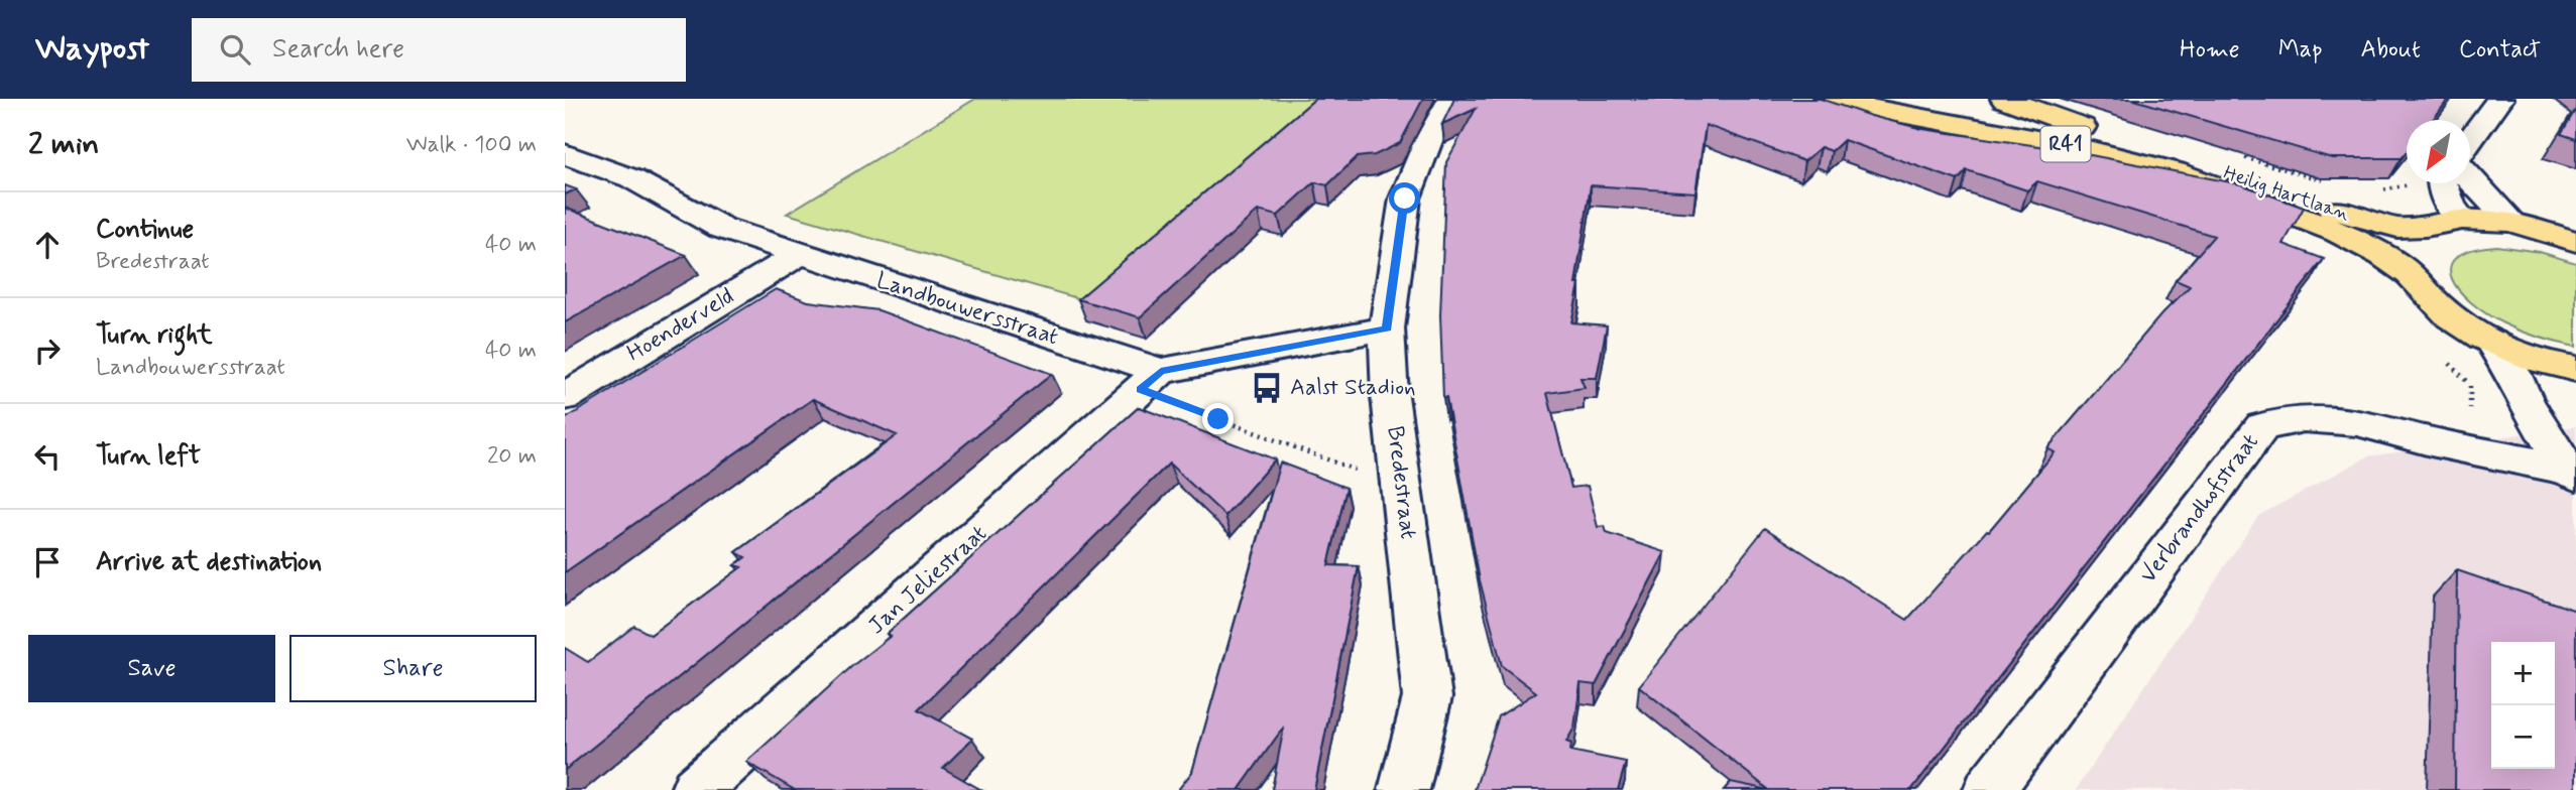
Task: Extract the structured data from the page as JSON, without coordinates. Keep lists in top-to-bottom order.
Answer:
{
  "streets": {
    "main road": ["R41", "Heilig Hartlaan"],
    "street": [
      "Landbouwersstraat",
      "Hoenderveld",
      "Bredestraat",
      "Verbrandhofstraat",
      "Jan Jeliestraat"
    ]
  },
  "crossings": [
    ["Heilig Hartlaan", "Verbrandhofstraat"],
    ["Landbouwersstraat", "Hoenderveld"],
    ["Landbouwersstraat", "Bredestraat"],
    ["Landbouwersstraat", "Jan Jeliestraat"]
  ],
  "places": {
    "bus stop": ["Aalst Stadion"]
  },
  "north": "bottom left",
  "page": {
    "header": "Waypost",
    "search": "Search here",
    "nav": [
      "Home",
      "Map",
      "About",
      "Contact"
    ],
    "heading": ["2 min", "Walk · 100 m"],
    "list": [
      ["Continue", "Bredestraat", "40 m"],
      ["Turn right", "Landbouwersstraat", "40 m"],
      ["Turn left", "20 m"],
      "Arrive at destination"
    ],
    "buttons": ["Save", "Share"],
    "map_buttons": ["+", "−"]
  }
}
